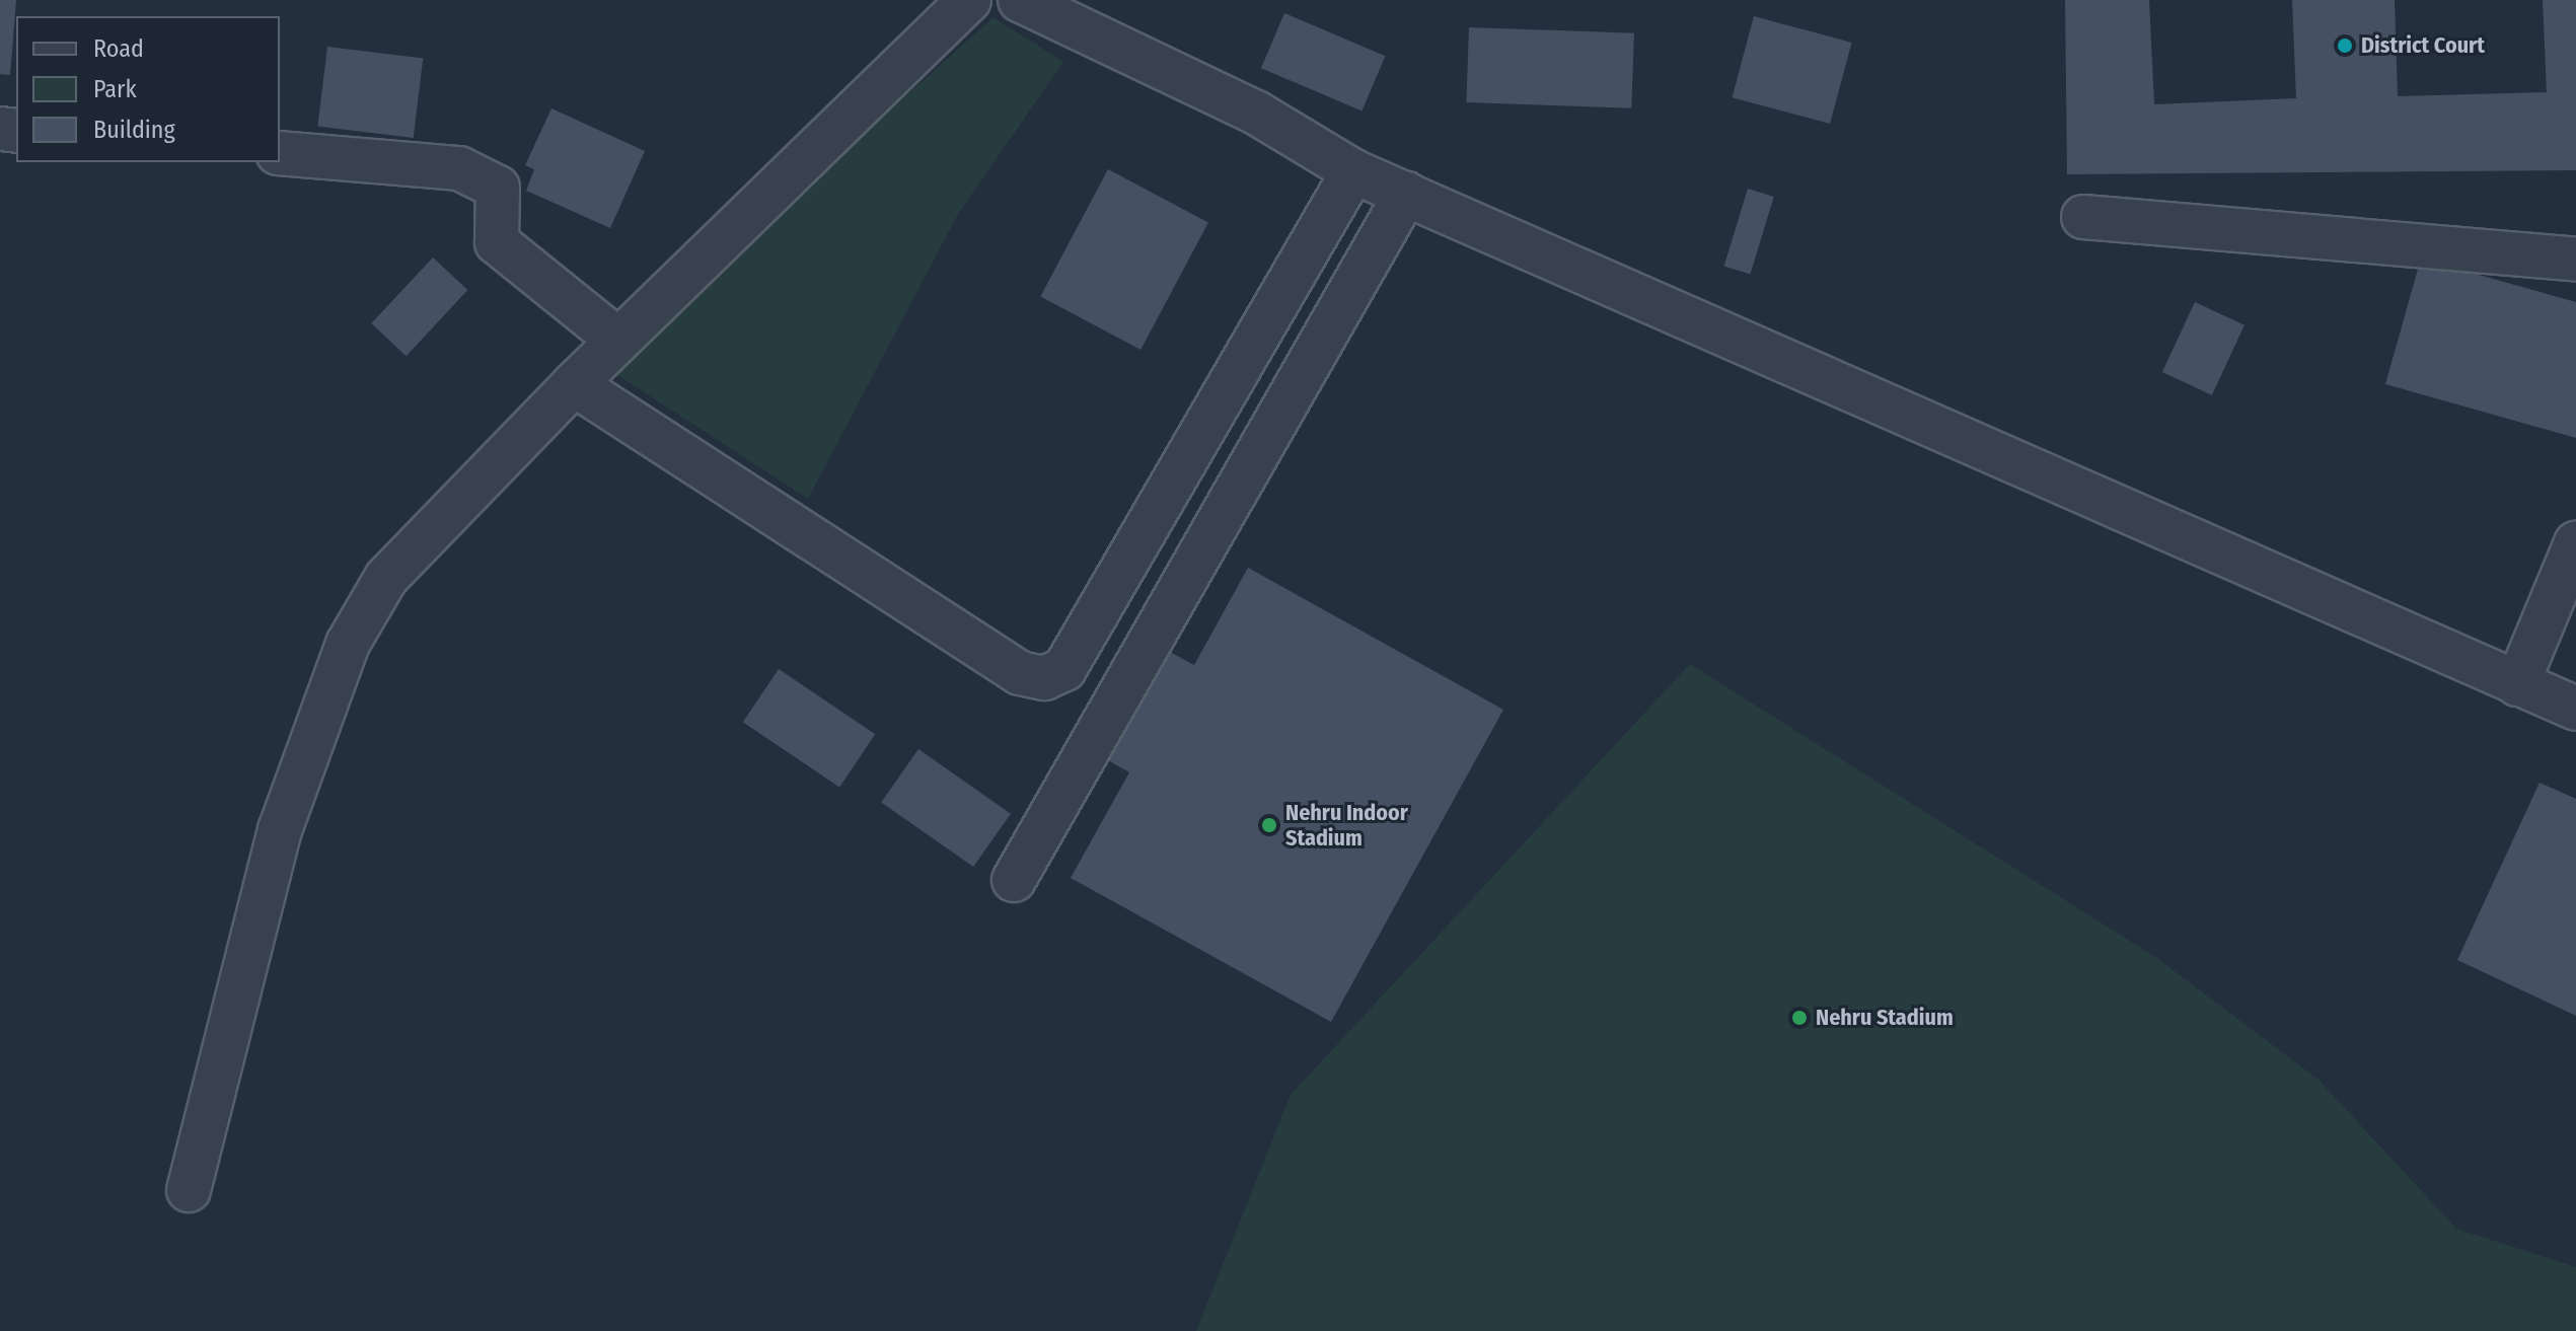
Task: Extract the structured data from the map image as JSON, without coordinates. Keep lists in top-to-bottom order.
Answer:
{
  "places": ["District Court", "Nehru Indoor Stadium", "Nehru Stadium"],
  "legend": ["Road", "Park", "Building"]
}
